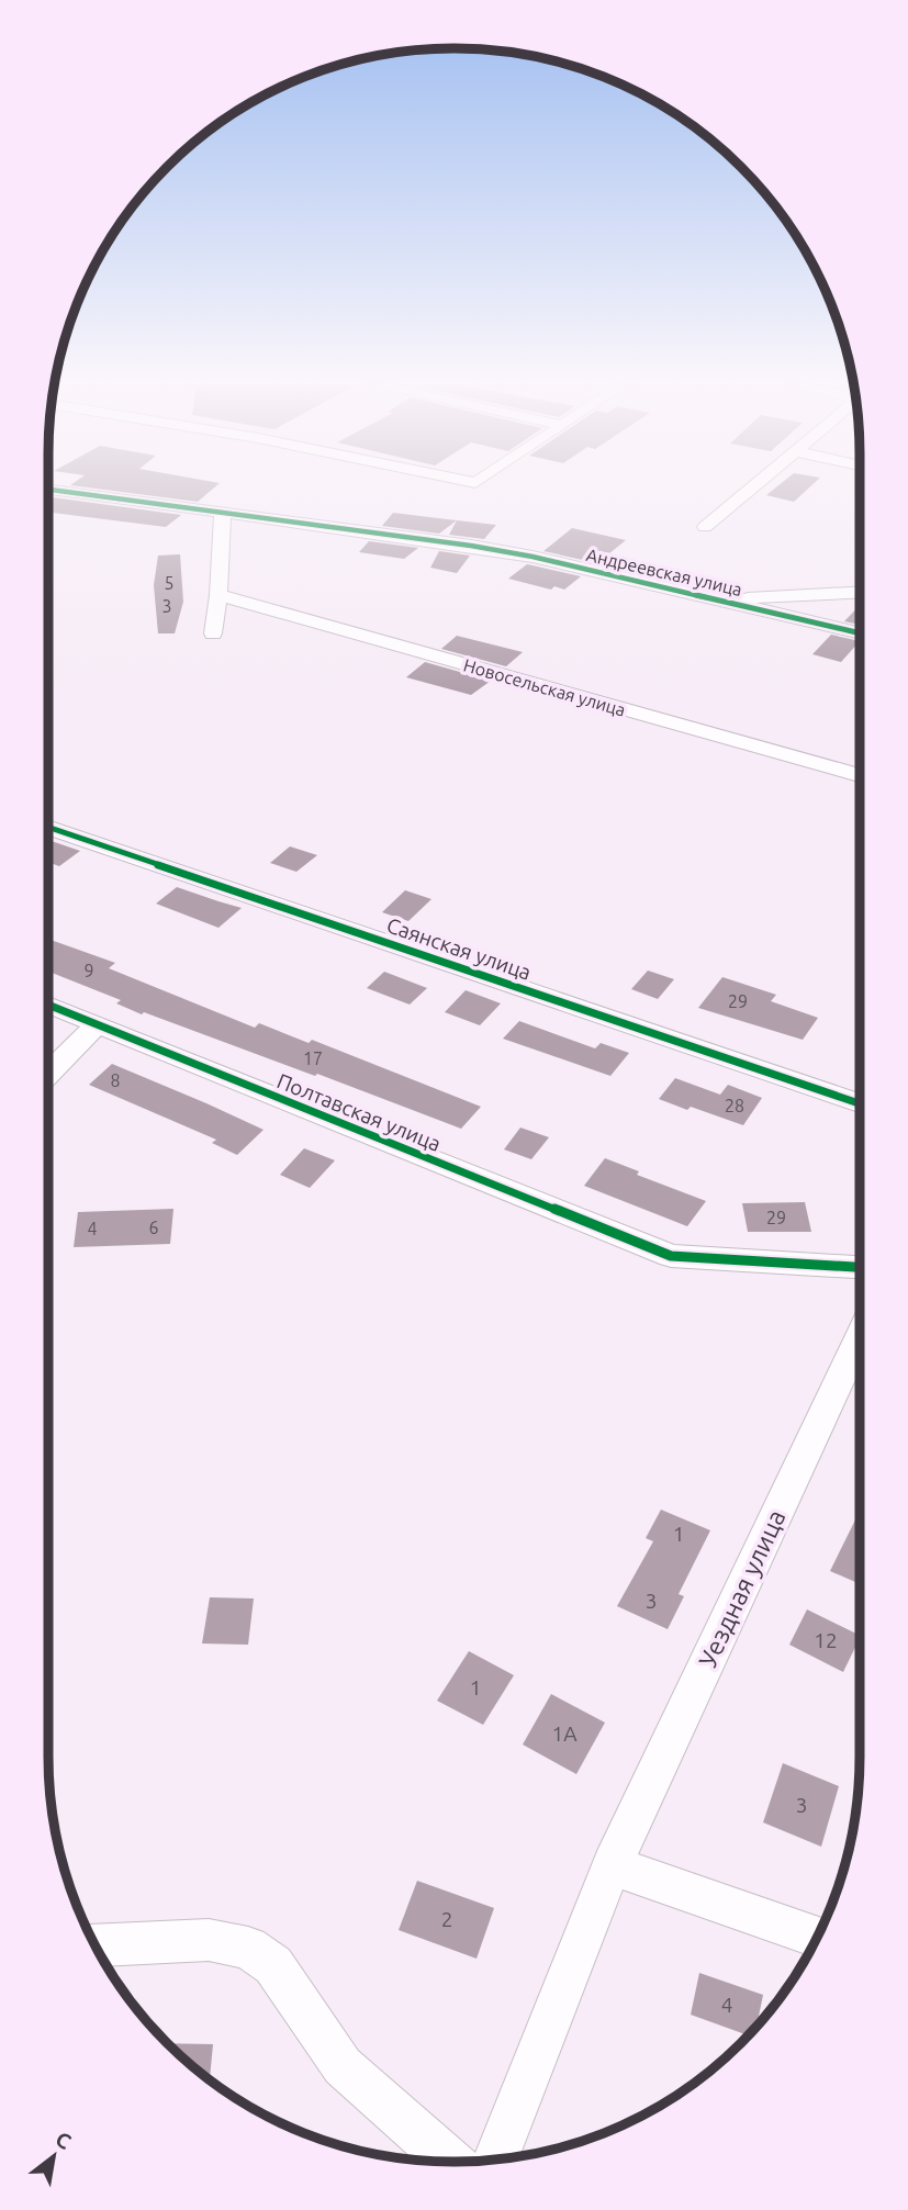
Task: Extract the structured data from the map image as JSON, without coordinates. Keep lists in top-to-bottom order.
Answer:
{
  "streets": {
    "street": [
      "Андреевская улица",
      "Новосельская улица",
      "Саянская улица",
      "Полтавская улица",
      "Уездная улица"
    ]
  },
  "house_numbers": [
    "5",
    "3",
    "9",
    "29",
    "17",
    "8",
    "28",
    "29",
    "6",
    "4",
    "1",
    "3",
    "12",
    "1",
    "1А",
    "3",
    "2",
    "4"
  ],
  "north": "top right"
}
